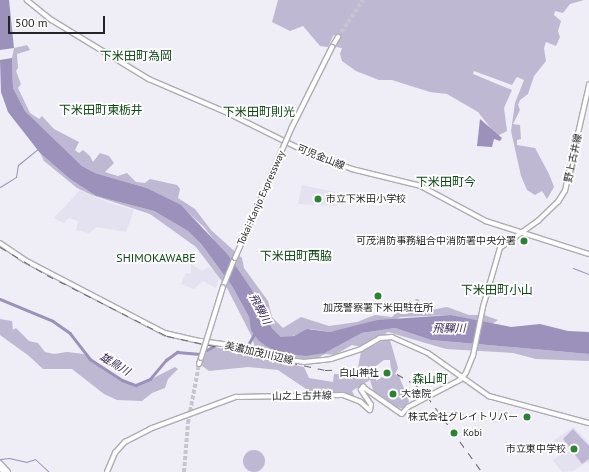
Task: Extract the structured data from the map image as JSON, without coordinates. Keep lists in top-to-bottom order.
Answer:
{
  "streets": {
    "highway": ["Tokai-Kanjo Expressway"],
    "main road": [
      "可児金山線",
      "野上古井線",
      "美濃加茂川辺線",
      "山之上古井線"
    ]
  },
  "crossings": [
    ["可児金山線", "野上古井線"],
    ["野上古井線", "美濃加茂川辺線"],
    ["野上古井線", "山之上古井線"],
    ["美濃加茂川辺線", "山之上古井線"]
  ],
  "districts": [
    "下米田町為岡",
    "下米田町東栃井",
    "下米田町則光",
    "下米田町今",
    "下米田町西脇",
    "SHIMOKAWABE",
    "下米田町小山",
    "森山町"
  ],
  "water": ["飛騨川", "飛驒川", "雄鳥川"],
  "places": [
    "市立下米田小学校",
    "可茂消防事務組合中消防署中央分署",
    "加茂警察署下米田駐在所",
    "白山神社",
    "大徳院",
    "株式会社グレイトリバー",
    "Kobi",
    "市立東中学校"
  ],
  "scale_bar": "500 m"
}
